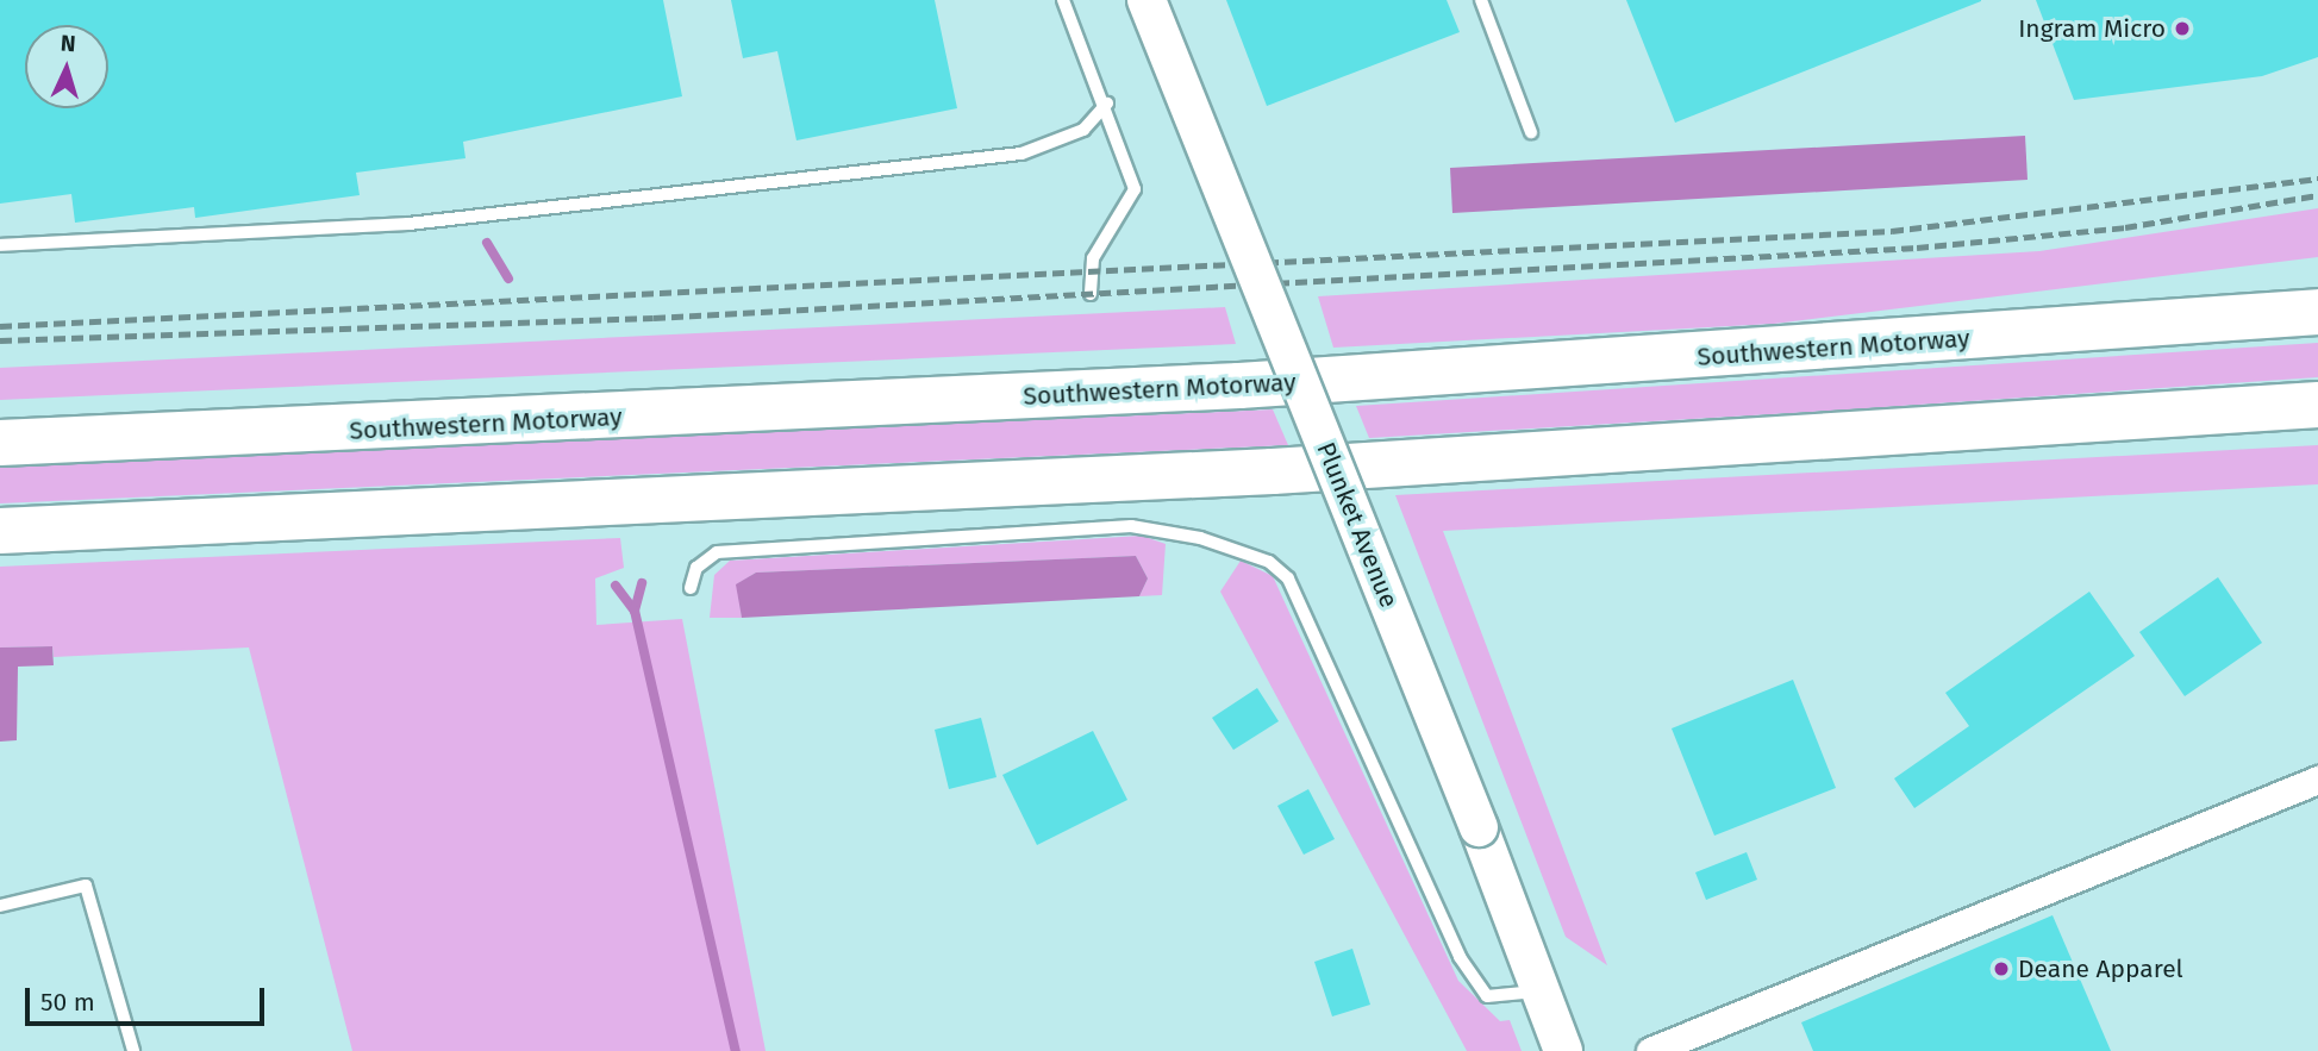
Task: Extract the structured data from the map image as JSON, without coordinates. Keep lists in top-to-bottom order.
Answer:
{
  "streets": {
    "highway": ["Southwestern Motorway"],
    "main road": ["Plunket Avenue"]
  },
  "places": ["Ingram Micro", "Deane Apparel"],
  "scale_bar": "50 m",
  "north": "top"
}
